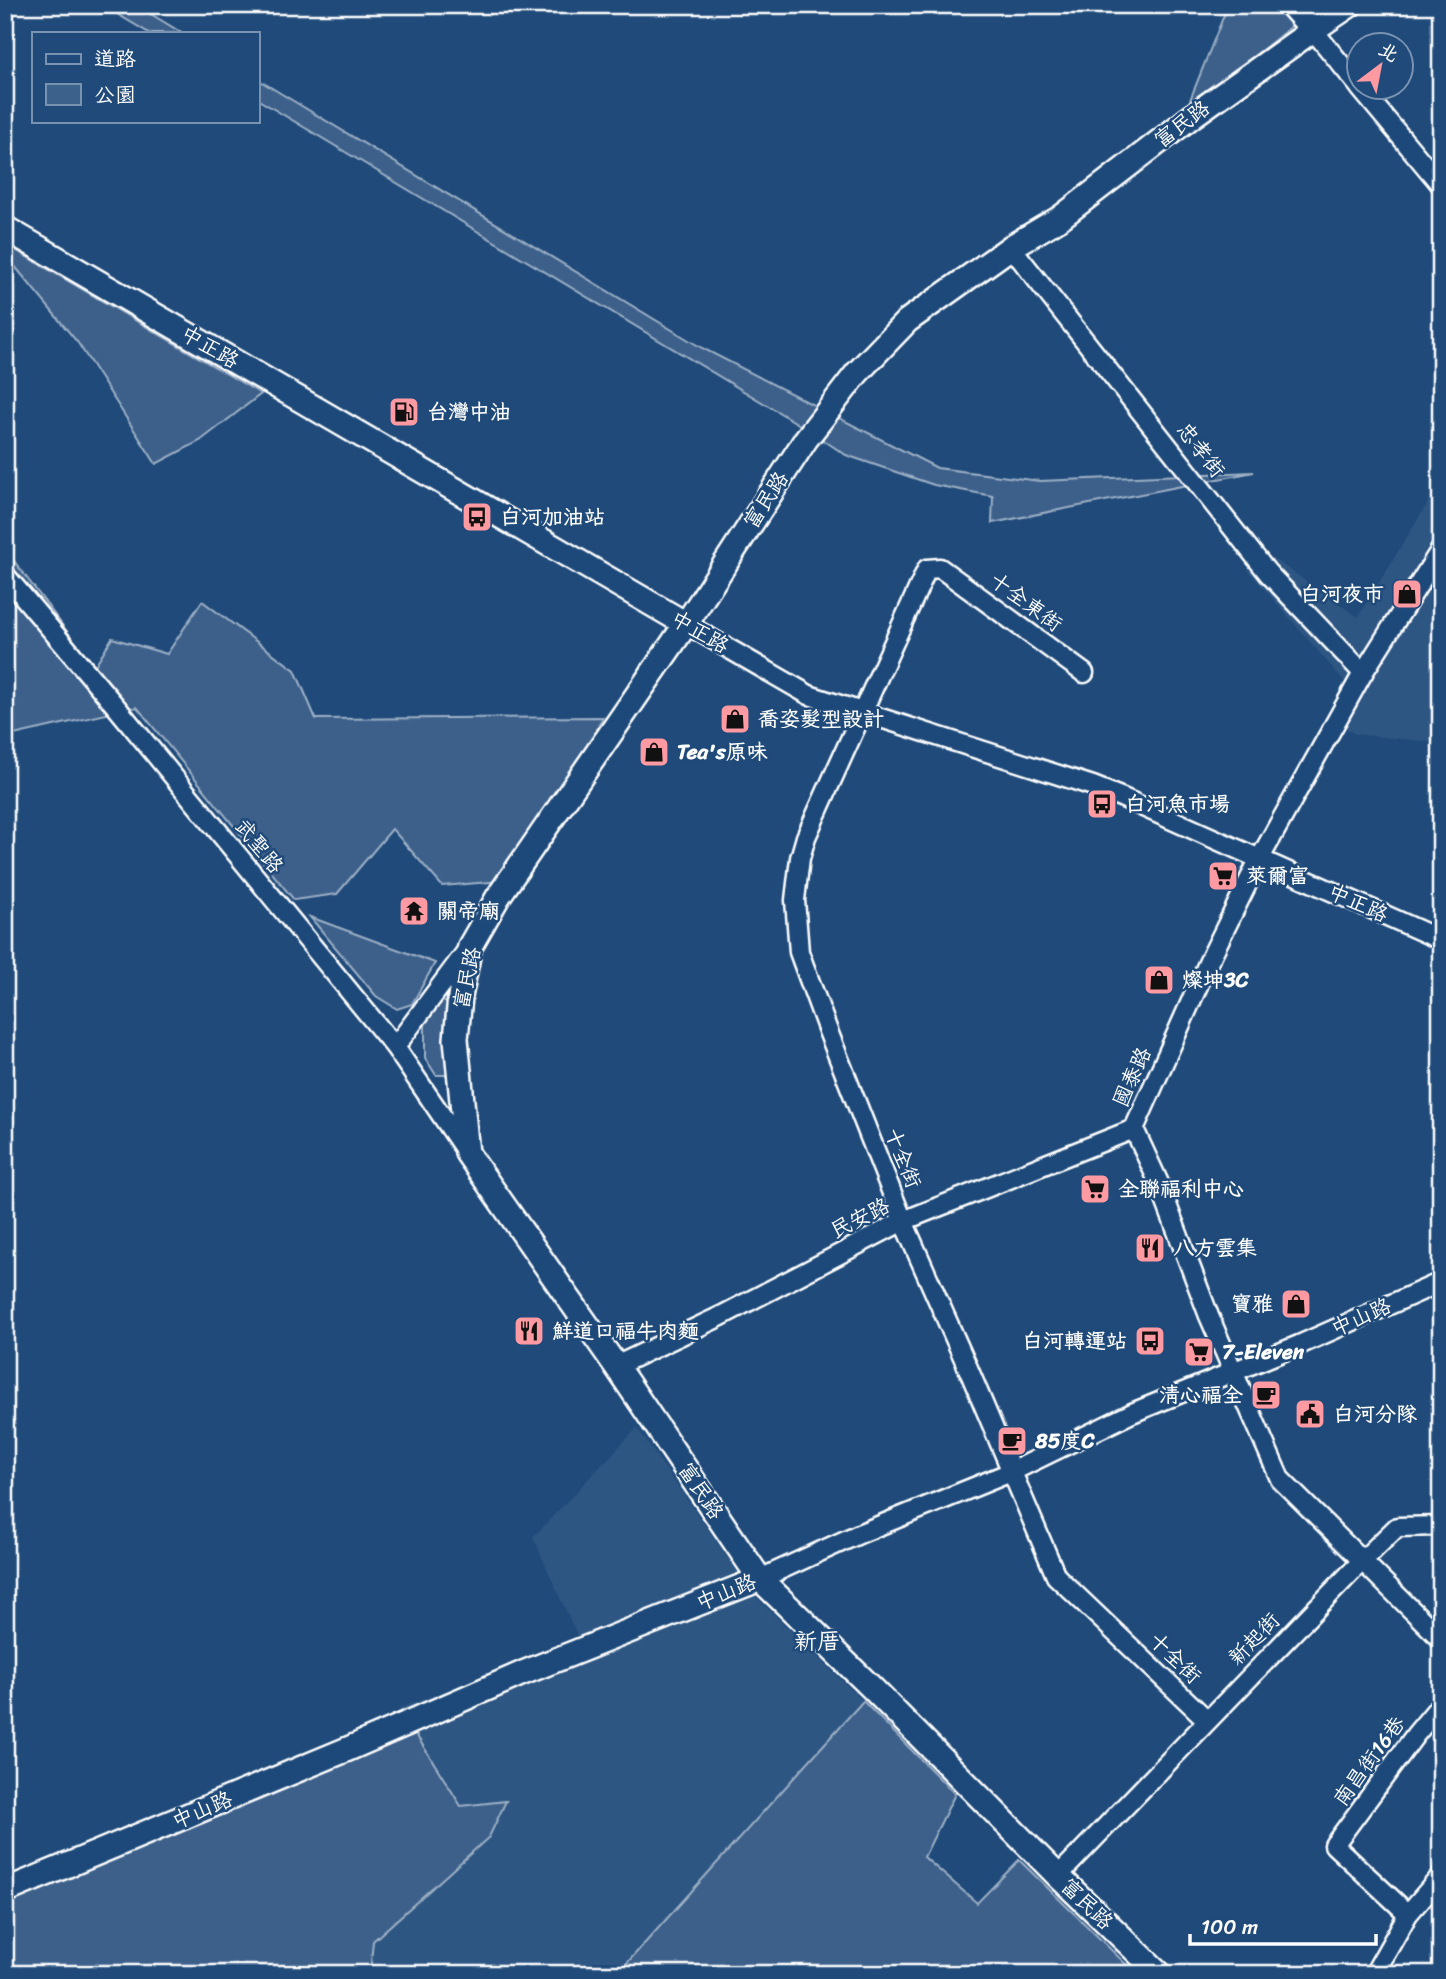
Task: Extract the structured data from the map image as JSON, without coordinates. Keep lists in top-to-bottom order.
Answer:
{
  "streets": {
    "main road": ["富民路", "中正路", "中山路"],
    "street": [
      "忠孝街",
      "十全東街",
      "武聖路",
      "國泰路",
      "十全街",
      "民安路",
      "新起街",
      "南昌街16巷"
    ]
  },
  "crossings": [
    ["富民路", "中正路"],
    ["富民路", "忠孝街"],
    ["富民路", "武聖路"],
    ["富民路", "民安路"],
    ["富民路", "中山路"],
    ["富民路", "新起街"],
    ["中正路", "國泰路"],
    ["中正路", "十全街"],
    ["忠孝街", "國泰路"],
    ["十全東街", "十全街"],
    ["國泰路", "民安路"],
    ["國泰路", "中山路"],
    ["國泰路", "新起街"],
    ["十全街", "民安路"],
    ["十全街", "中山路"],
    ["十全街", "新起街"]
  ],
  "districts": ["新厝"],
  "places": {
    "fuel station": ["台灣中油"],
    "bus stop": ["白河加油站", "白河魚市場", "白河轉運站"],
    "shop": [
      "白河夜市",
      "喬姿髮型設計",
      "Tea's原味",
      "燦坤3C",
      "寶雅"
    ],
    "supermarket": ["萊爾富", "全聯福利中心", "7-Eleven"],
    "temple": ["關帝廟"],
    "restaurant": ["八方雲集", "鮮道口福牛肉麵"],
    "cafe": ["清心福全", "85度C"],
    "public building": ["白河分隊"]
  },
  "legend": ["道路", "公園"],
  "scale_bar": "100 m",
  "north": "top right"
}
